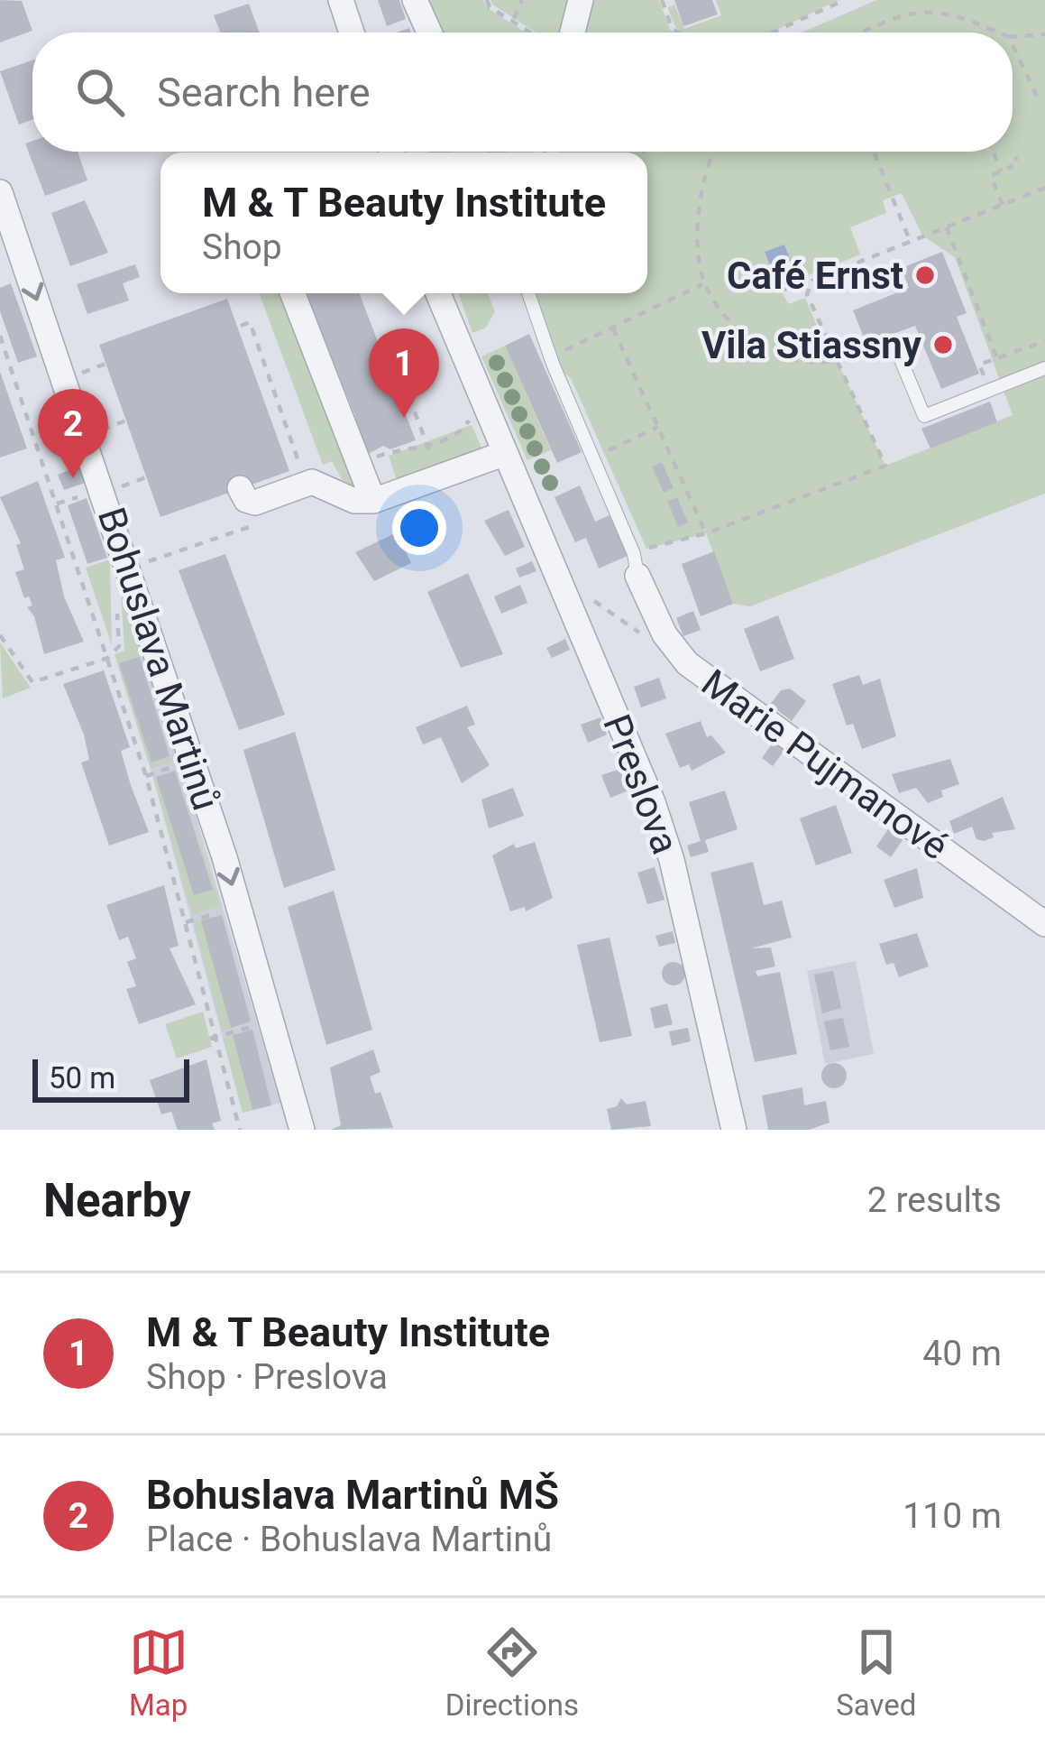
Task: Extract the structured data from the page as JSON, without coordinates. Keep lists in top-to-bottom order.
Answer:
{
  "streets": {
    "street": ["Bohuslava Martinů", "Marie Pujmanové", "Preslova"]
  },
  "one_way": ["Bohuslava Martinů"],
  "places": ["Café Ernst", "Vila Stiassny"],
  "scale_bar": "50 m",
  "page": {
    "search": "Search here",
    "popup": ["M & T Beauty Institute", "Shop"],
    "pins": ["1", "2"],
    "scale": "50 m",
    "heading": ["Nearby", "2 results"],
    "list": [
      {
        "mark": "1",
        "name": "M & T Beauty Institute",
        "note": "Shop · Preslova",
        "value": "40 m"
      },
      {
        "mark": "2",
        "name": "Bohuslava Martinů MŠ",
        "note": "Place · Bohuslava Martinů",
        "value": "110 m"
      }
    ],
    "nav": ["Map", "Directions", "Saved"]
  }
}
